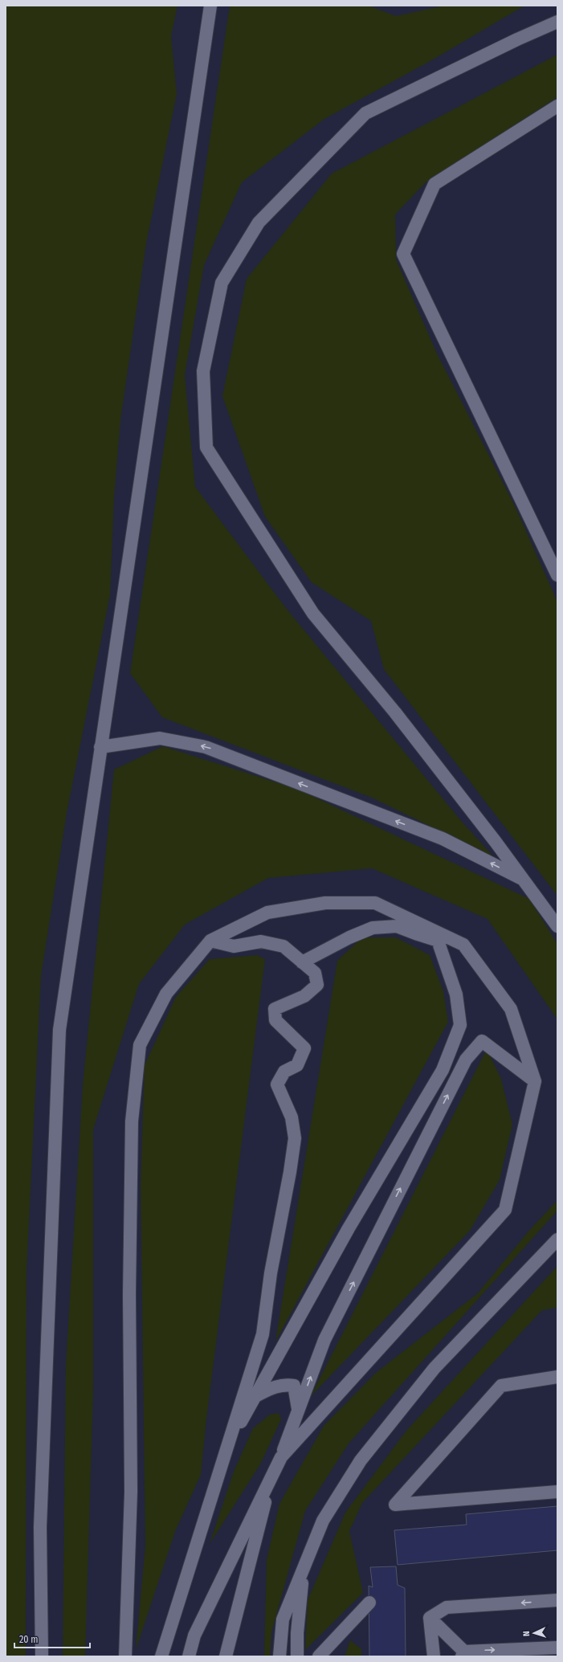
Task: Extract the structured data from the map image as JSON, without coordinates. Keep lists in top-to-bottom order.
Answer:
{
  "scale_bar": "20 m",
  "north": "left"
}
